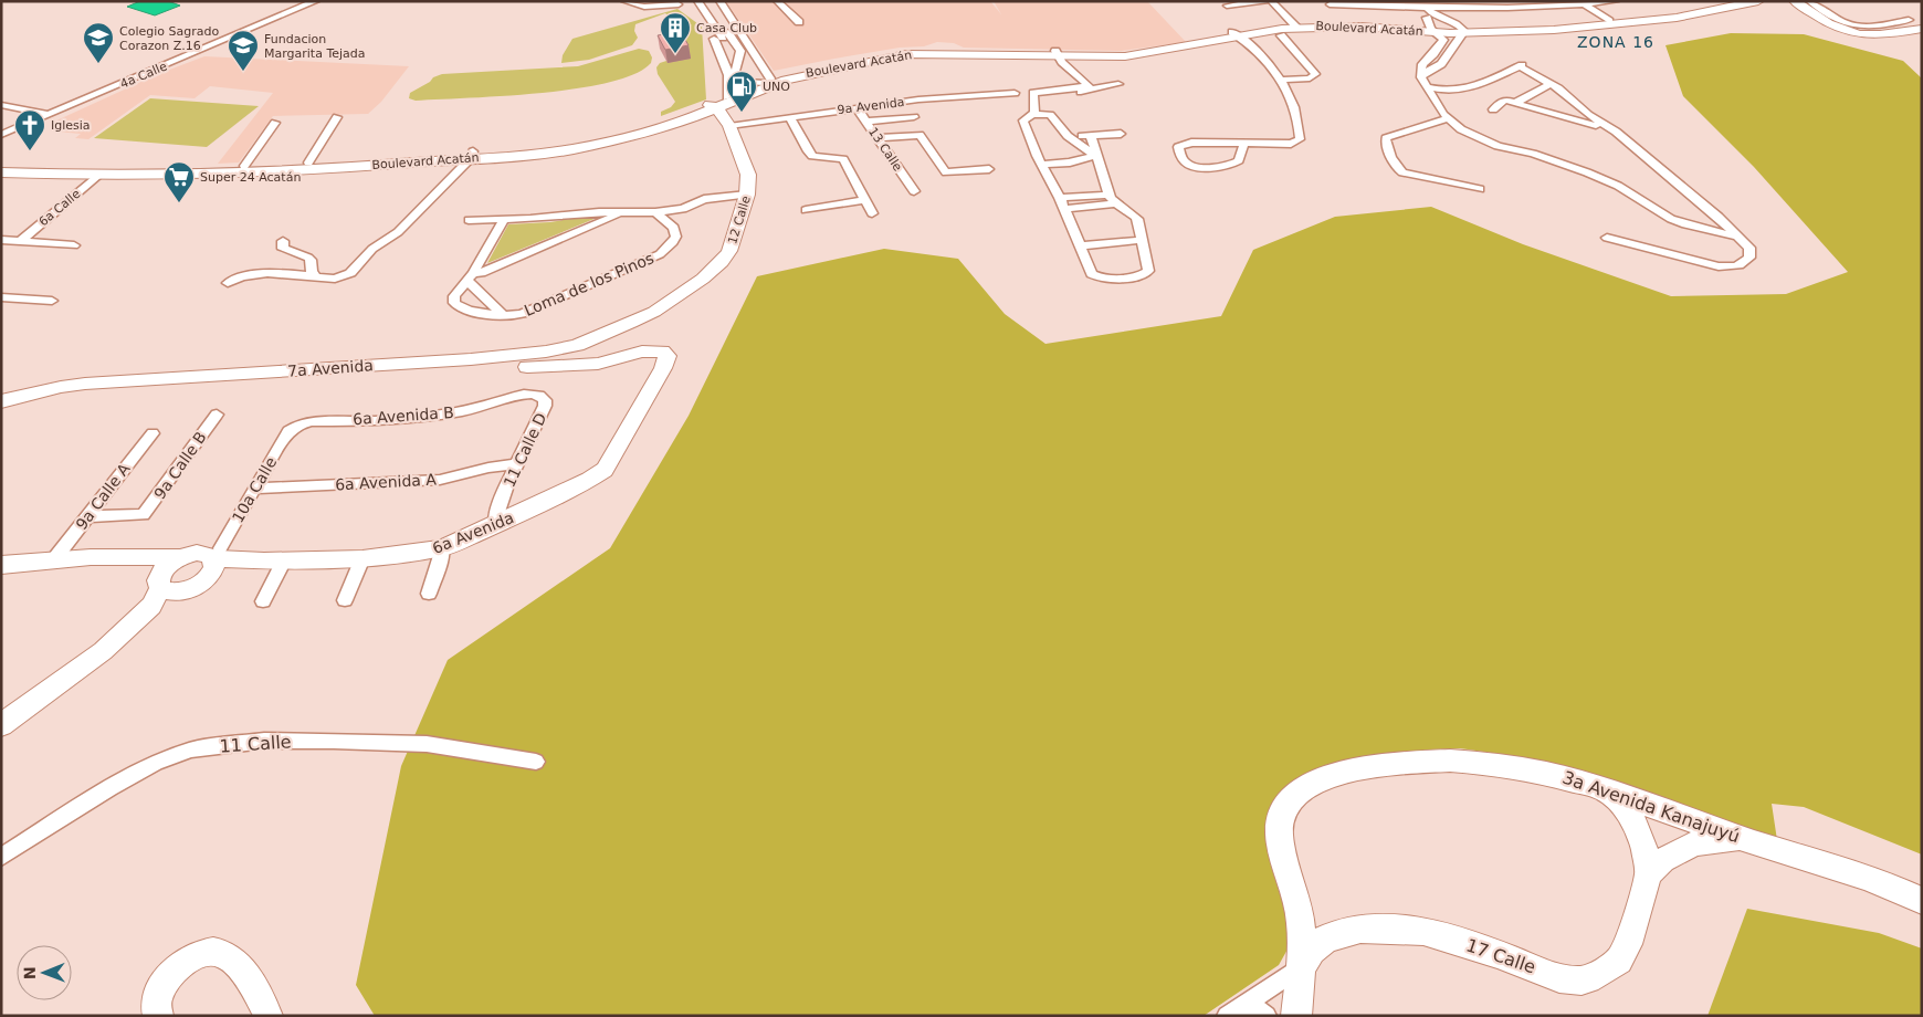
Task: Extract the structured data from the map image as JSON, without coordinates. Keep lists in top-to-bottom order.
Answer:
{
  "streets": {
    "main road": ["Boulevard Acatán", "17 Calle"],
    "street": [
      "4a Calle",
      "9a Avenida",
      "13 Calle",
      "6a Calle",
      "12 Calle",
      "Loma de los Pinos",
      "7a Avenida",
      "6a Avenida B",
      "11 Calle D",
      "9a Calle B",
      "6a Avenida A",
      "10a Calle",
      "9a Calle A",
      "6a Avenida",
      "11 Calle",
      "3a Avenida Kanajuyú"
    ]
  },
  "crossings": [
    ["Boulevard Acatán", "6a Calle"],
    ["Boulevard Acatán", "12 Calle"],
    ["9a Avenida", "13 Calle"],
    ["9a Avenida", "12 Calle"],
    ["12 Calle", "7a Avenida"],
    ["7a Avenida", "6a Avenida"],
    ["6a Avenida B", "11 Calle D"],
    ["6a Avenida B", "10a Calle"],
    ["11 Calle D", "6a Avenida A"],
    ["11 Calle D", "6a Avenida"],
    ["9a Calle B", "9a Calle A"],
    ["6a Avenida A", "10a Calle"],
    ["10a Calle", "6a Avenida"],
    ["3a Avenida Kanajuyú", "17 Calle"]
  ],
  "districts": ["ZONA 16"],
  "places": {
    "building": ["Casa Club"],
    "school or university": ["Colegio Sagrado Corazon Z.16", "Fundacion Margarita Tejada"],
    "fuel station": ["UNO"],
    "church": ["Iglesia"],
    "supermarket": ["Super 24 Acatán"]
  },
  "north": "left"
}
